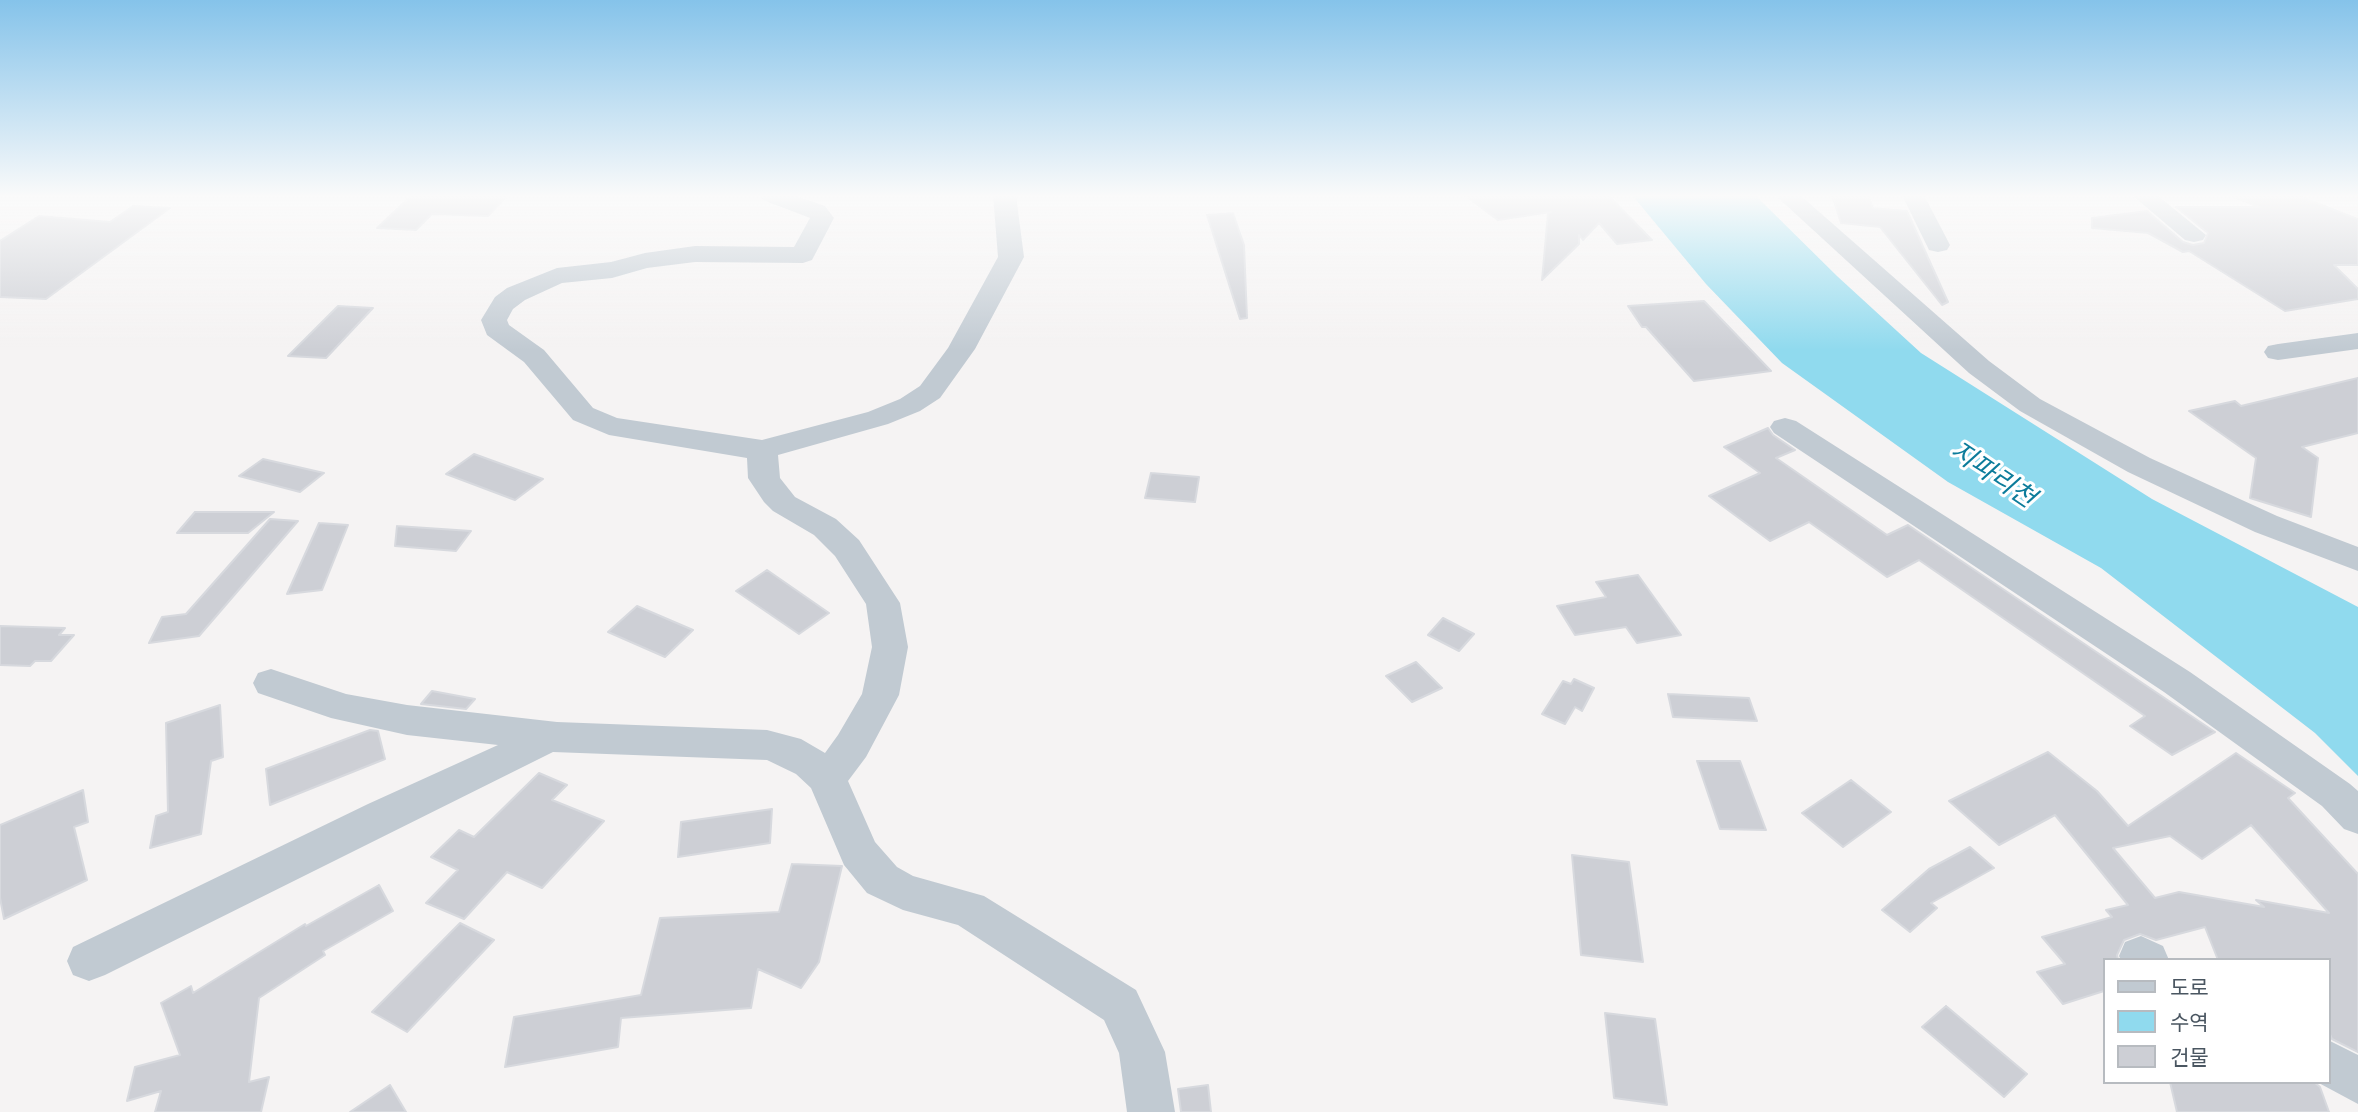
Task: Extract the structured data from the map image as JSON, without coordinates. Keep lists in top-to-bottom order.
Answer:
{
  "water": ["지파리천"],
  "legend": ["도로", "수역", "건물"]
}
